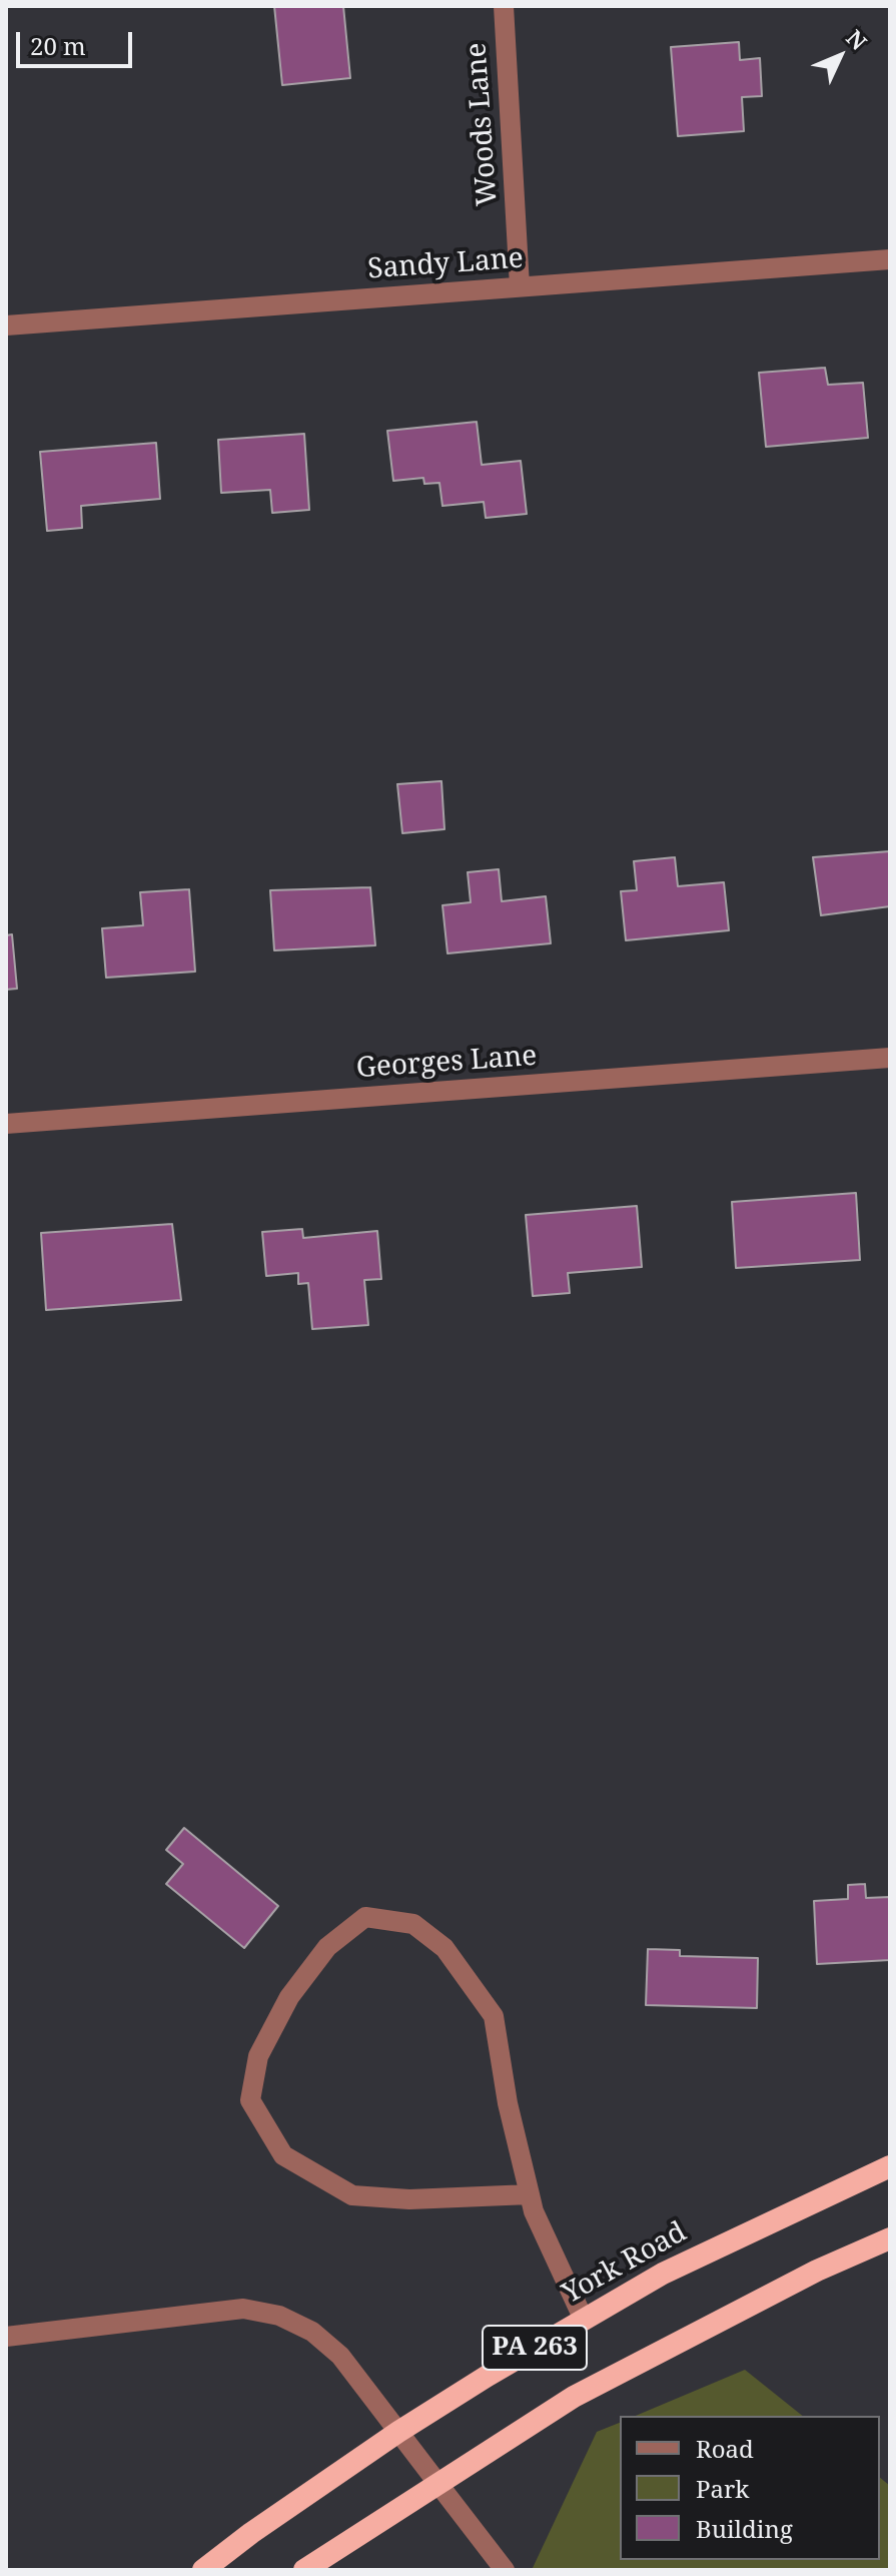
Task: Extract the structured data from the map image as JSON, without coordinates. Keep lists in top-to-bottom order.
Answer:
{
  "streets": {
    "highway": ["York Road", "PA 263"],
    "street": ["Woods Lane", "Sandy Lane", "Georges Lane"]
  },
  "crossings": [
    ["Woods Lane", "Sandy Lane"]
  ],
  "legend": ["Road", "Park", "Building"],
  "scale_bar": "20 m",
  "north": "top right"
}
